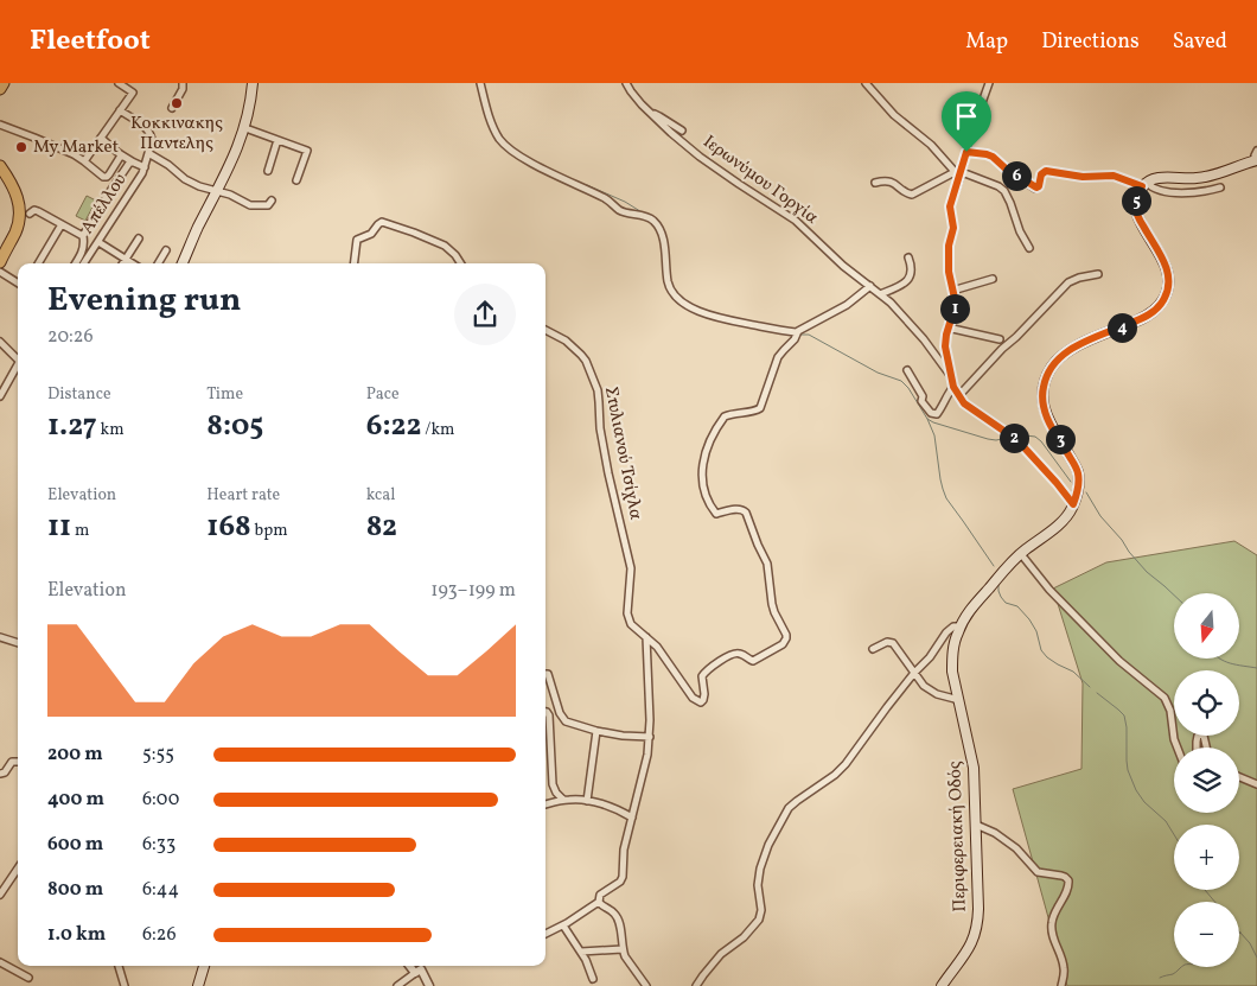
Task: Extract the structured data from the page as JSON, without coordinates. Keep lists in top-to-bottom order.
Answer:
{
  "streets": {
    "main road": ["Περιφερειακή Οδός"],
    "street": ["Ιερωνύμου Γοργία", "Απέλλου", "Στυλιανού Τσίχλα"]
  },
  "places": ["Κοκκινακης Παντελης", "My Market"],
  "north": "bottom",
  "page": {
    "header": "Fleetfoot",
    "nav": ["Map", "Directions", "Saved"],
    "pins": [
      "6",
      "5",
      "1",
      "4",
      "2",
      "3"
    ],
    "heading": ["Evening run", "20:26"],
    "stats": [
      ["Distance", "1.27 km"],
      ["Time", "8:05"],
      ["Pace", "6:22 /km"],
      ["Elevation", "11 m"],
      ["Heart rate", "168 bpm"],
      ["kcal", "82"]
    ],
    "chart": ["Elevation", "193–199 m"],
    "map_buttons": ["+", "−"],
    "list": [
      {
        "name": "200 m",
        "note": "5:55"
      },
      {
        "name": "400 m",
        "note": "6:00"
      },
      {
        "name": "600 m",
        "note": "6:33"
      },
      {
        "name": "800 m",
        "note": "6:44"
      },
      {
        "name": "1.0 km",
        "note": "6:26"
      }
    ]
  }
}
